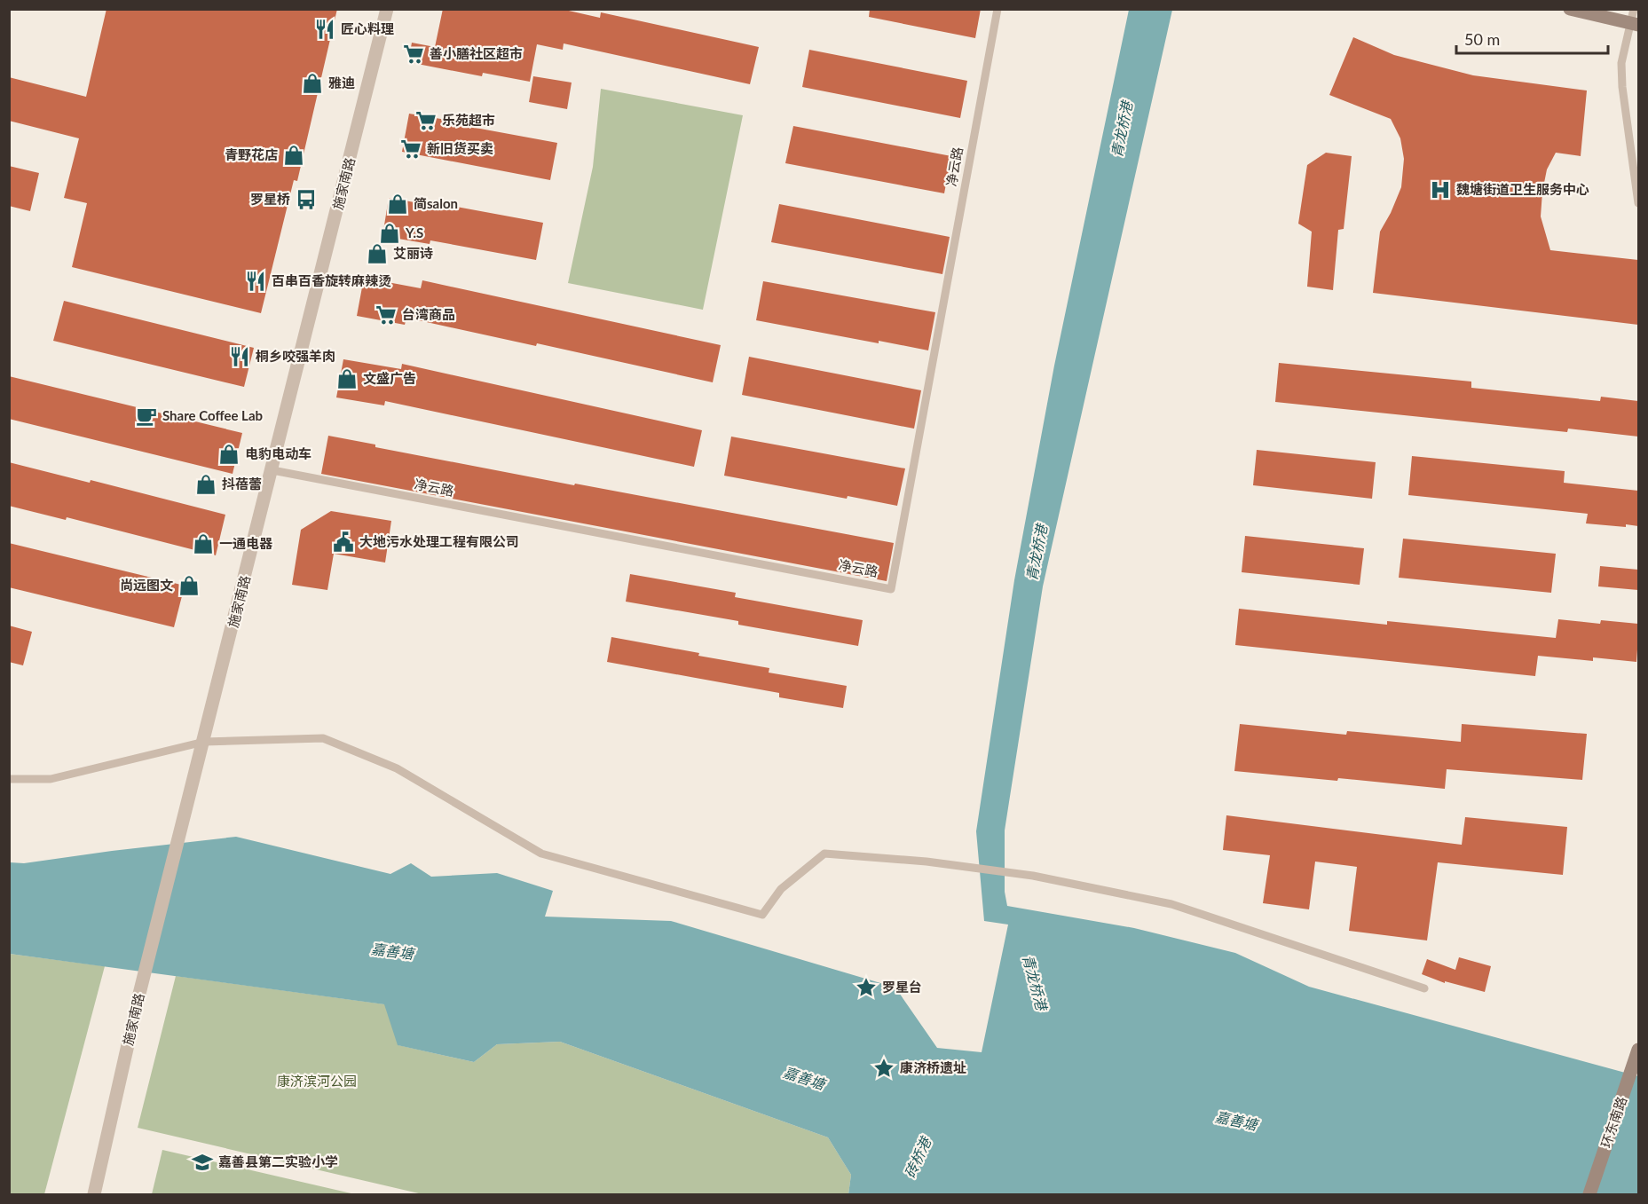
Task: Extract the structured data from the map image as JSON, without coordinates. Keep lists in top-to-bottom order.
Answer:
{
  "streets": {
    "street": ["施家南路", "环东南路"],
    "lane": ["净云路"]
  },
  "crossings": [
    ["净云路", "施家南路"]
  ],
  "water": ["青龙桥港", "嘉善塘", "砖桥港"],
  "parks": ["康济滨河公园"],
  "places": {
    "restaurant": ["匠心料理", "百串百香旋转麻辣烫", "桐乡咬强羊肉"],
    "supermarket": [
      "善小膳社区超市",
      "乐苑超市",
      "新旧货买卖",
      "台湾商品"
    ],
    "shop": [
      "雅迪",
      "青野花店",
      "简salon",
      "Y.S",
      "艾丽诗",
      "文盛广告",
      "电豹电动车",
      "抖蓓蕾",
      "一通电器",
      "尚远图文"
    ],
    "hospital": ["魏塘街道卫生服务中心"],
    "bus stop": ["罗星桥"],
    "cafe": ["Share Coffee Lab"],
    "public building": ["大地污水处理工程有限公司"],
    "place": ["罗星台", "康济桥遗址"],
    "school or university": ["嘉善县第二实验小学"]
  },
  "scale_bar": "50 m"
}
